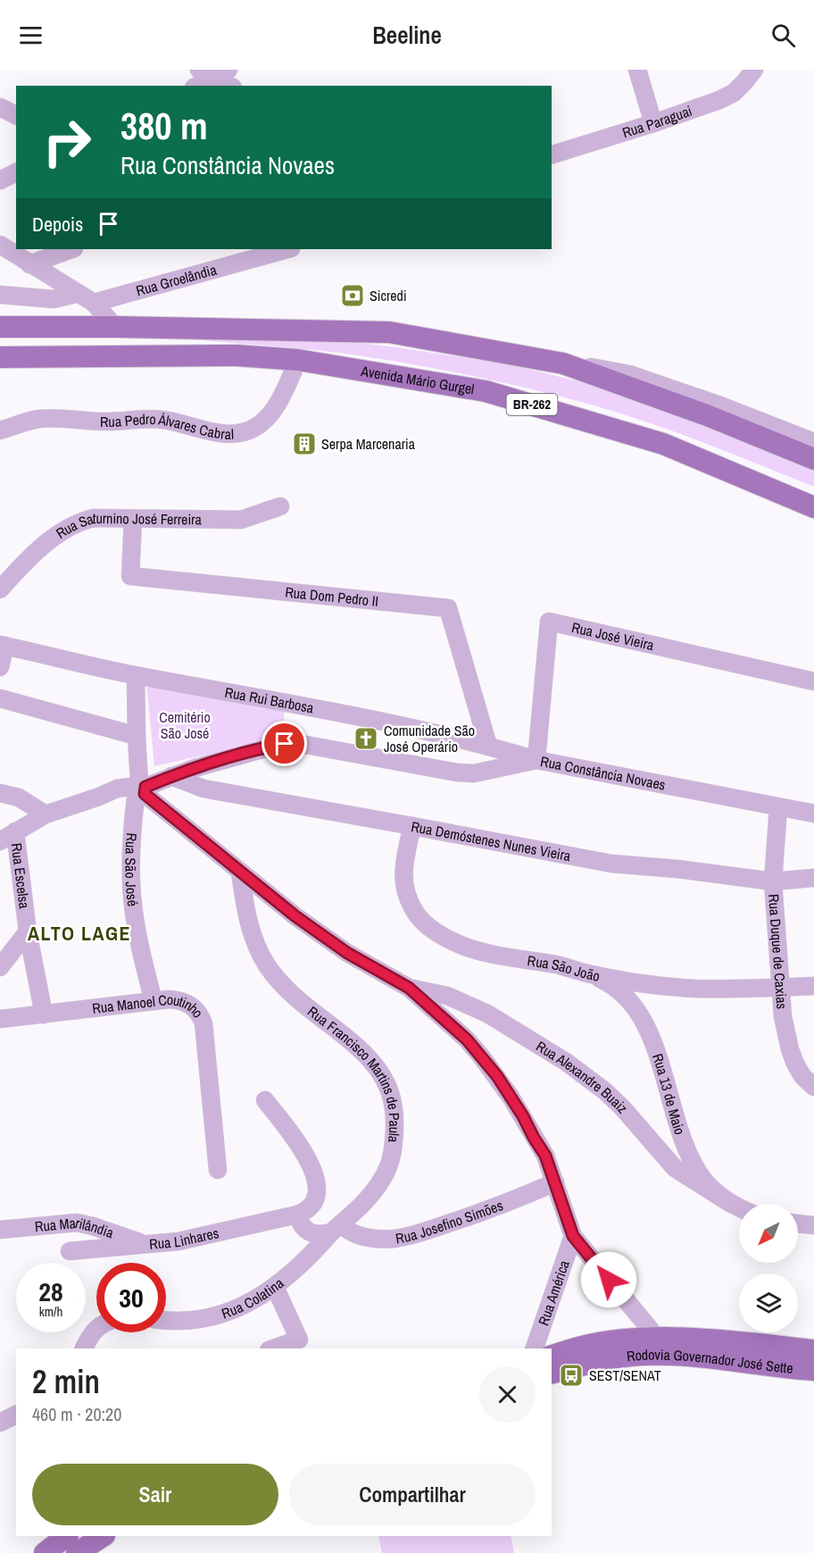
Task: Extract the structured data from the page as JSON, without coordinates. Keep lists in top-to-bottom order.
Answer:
{
  "streets": {
    "main road": ["Avenida Mário Gurgel", "BR-262", "Rodovia Governador José Sette"],
    "street": [
      "Rua Paraguai",
      "Rua Groelândia",
      "Rua Pedro Álvares Cabral",
      "Rua Saturnino José Ferreira",
      "Rua Dom Pedro II",
      "Rua José Vieira",
      "Rua Rui Barbosa",
      "Rua Constância Novaes",
      "Rua Demóstenes Nunes Vieira",
      "Rua São José",
      "Rua Escelsa",
      "Rua Duque de Caxias",
      "Rua São João",
      "Rua Manoel Coutinho",
      "Rua Francisco Martins de Paula",
      "Rua Alexandre Buaiz",
      "Rua 13 de Maio",
      "Rua Josefino Simões",
      "Rua Marilândia",
      "Rua Linhares",
      "Rua América",
      "Rua Colatina"
    ]
  },
  "crossings": [
    ["Avenida Mário Gurgel", "Rua Pedro Álvares Cabral"],
    ["Rua Saturnino José Ferreira", "Rua Dom Pedro II"],
    ["Rua Dom Pedro II", "Rua Rui Barbosa"],
    ["Rua José Vieira", "Rua Rui Barbosa"],
    ["Rua José Vieira", "Rua Constância Novaes"],
    ["Rua Rui Barbosa", "Rua Constância Novaes"],
    ["Rua Rui Barbosa", "Rua São José"],
    ["Rua Constância Novaes", "Rua Demóstenes Nunes Vieira"],
    ["Rua Constância Novaes", "Rua São José"],
    ["Rua Constância Novaes", "Rua Escelsa"],
    ["Rua Constância Novaes", "Rua Duque de Caxias"],
    ["Rua Constância Novaes", "Rua América"],
    ["Rua Demóstenes Nunes Vieira", "Rua Duque de Caxias"],
    ["Rua Demóstenes Nunes Vieira", "Rua São João"],
    ["Rua São José", "Rua Manoel Coutinho"],
    ["Rua São José", "Rua América"],
    ["Rua Escelsa", "Rua Manoel Coutinho"],
    ["Rua Duque de Caxias", "Rua São João"],
    ["Rua São João", "Rua 13 de Maio"],
    ["Rua Francisco Martins de Paula", "Rua Josefino Simões"],
    ["Rua Francisco Martins de Paula", "Rua América"],
    ["Rua Francisco Martins de Paula", "Rua Colatina"],
    ["Rua Alexandre Buaiz", "Rua 13 de Maio"],
    ["Rua Alexandre Buaiz", "Rua América"],
    ["Rua Josefino Simões", "Rua América"],
    ["Rua Josefino Simões", "Rua Colatina"],
    ["Rua Marilândia", "Rua Linhares"],
    ["Rua América", "Rodovia Governador José Sette"]
  ],
  "districts": ["ALTO LAGE"],
  "parks": ["Cemitério São José"],
  "places": {
    "bank": ["Sicredi"],
    "building": ["Serpa Marcenaria"],
    "church": ["Comunidade São José Operário"],
    "bus stop": ["SEST/SENAT"]
  },
  "north": "bottom left",
  "page": {
    "header": "Beeline",
    "turn": ["380 m", "Rua Constância Novaes"],
    "then": "Depois",
    "speed": "28 km/h",
    "limit": "30",
    "heading": ["2 min", "460 m · 20:20"],
    "buttons": ["Sair", "Compartilhar"]
  }
}
